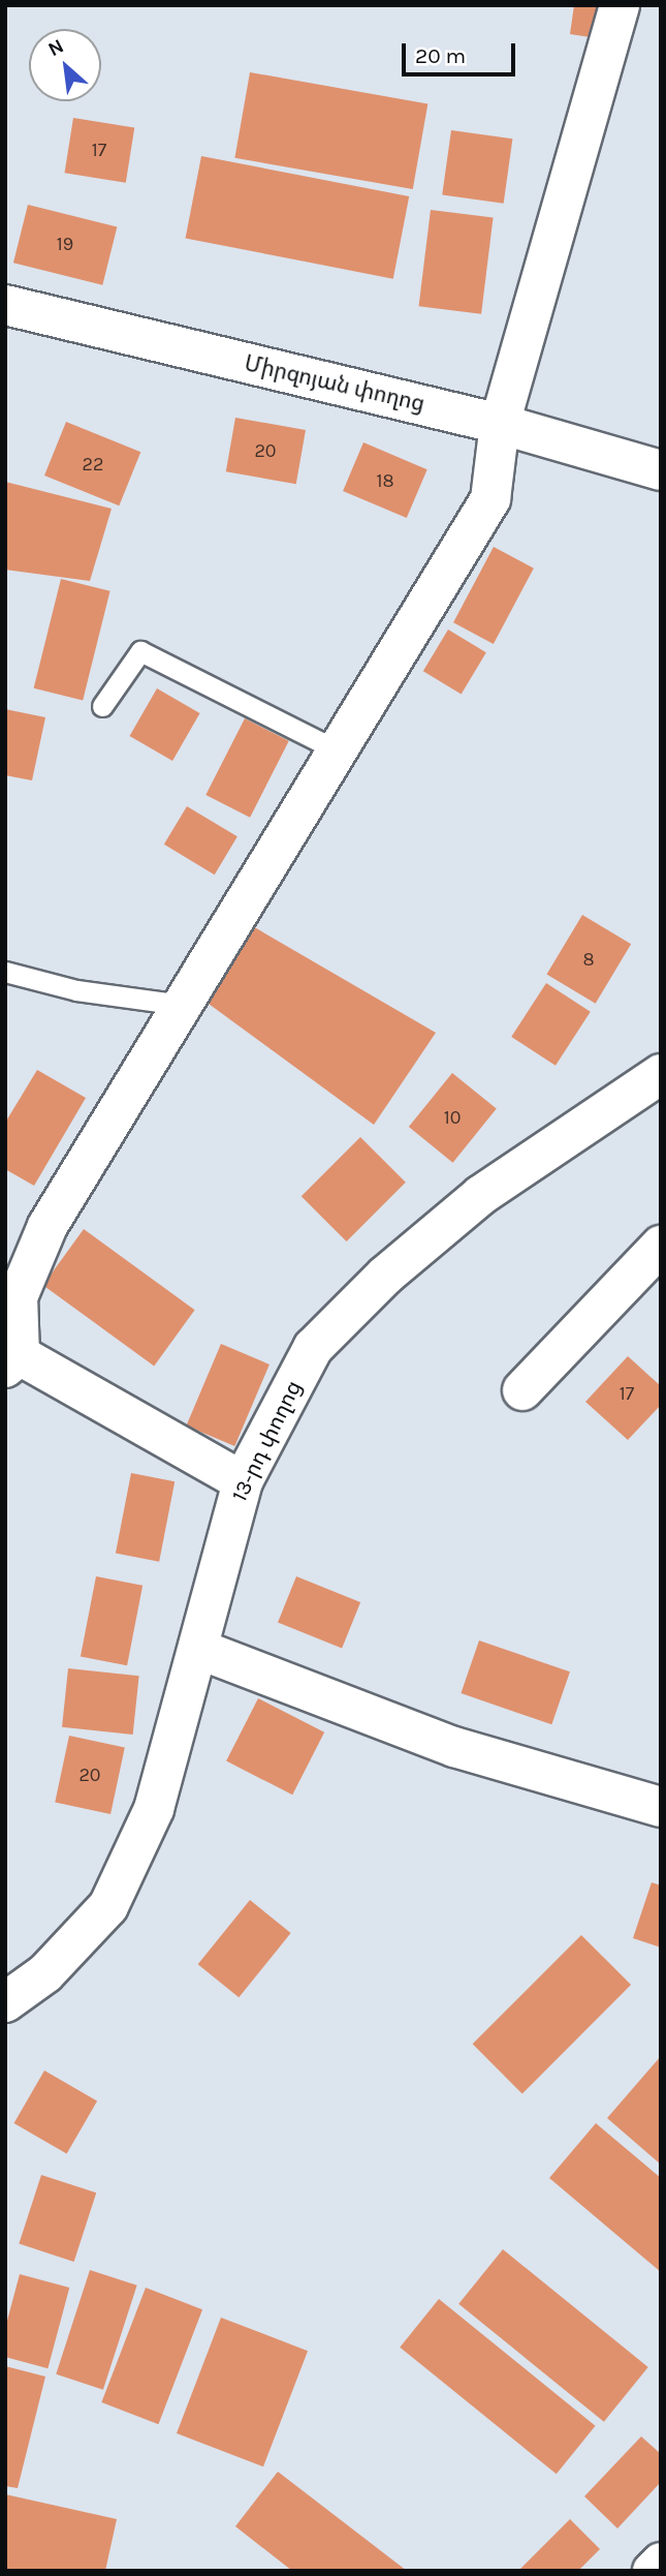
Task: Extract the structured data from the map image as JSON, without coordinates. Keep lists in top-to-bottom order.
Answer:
{
  "streets": {
    "street": ["Միրզոյան փողոց", "13-րդ փողոց"]
  },
  "house_numbers": [
    "17",
    "19",
    "20",
    "22",
    "18",
    "8",
    "10",
    "17",
    "20"
  ],
  "scale_bar": "20 m",
  "north": "top left"
}
